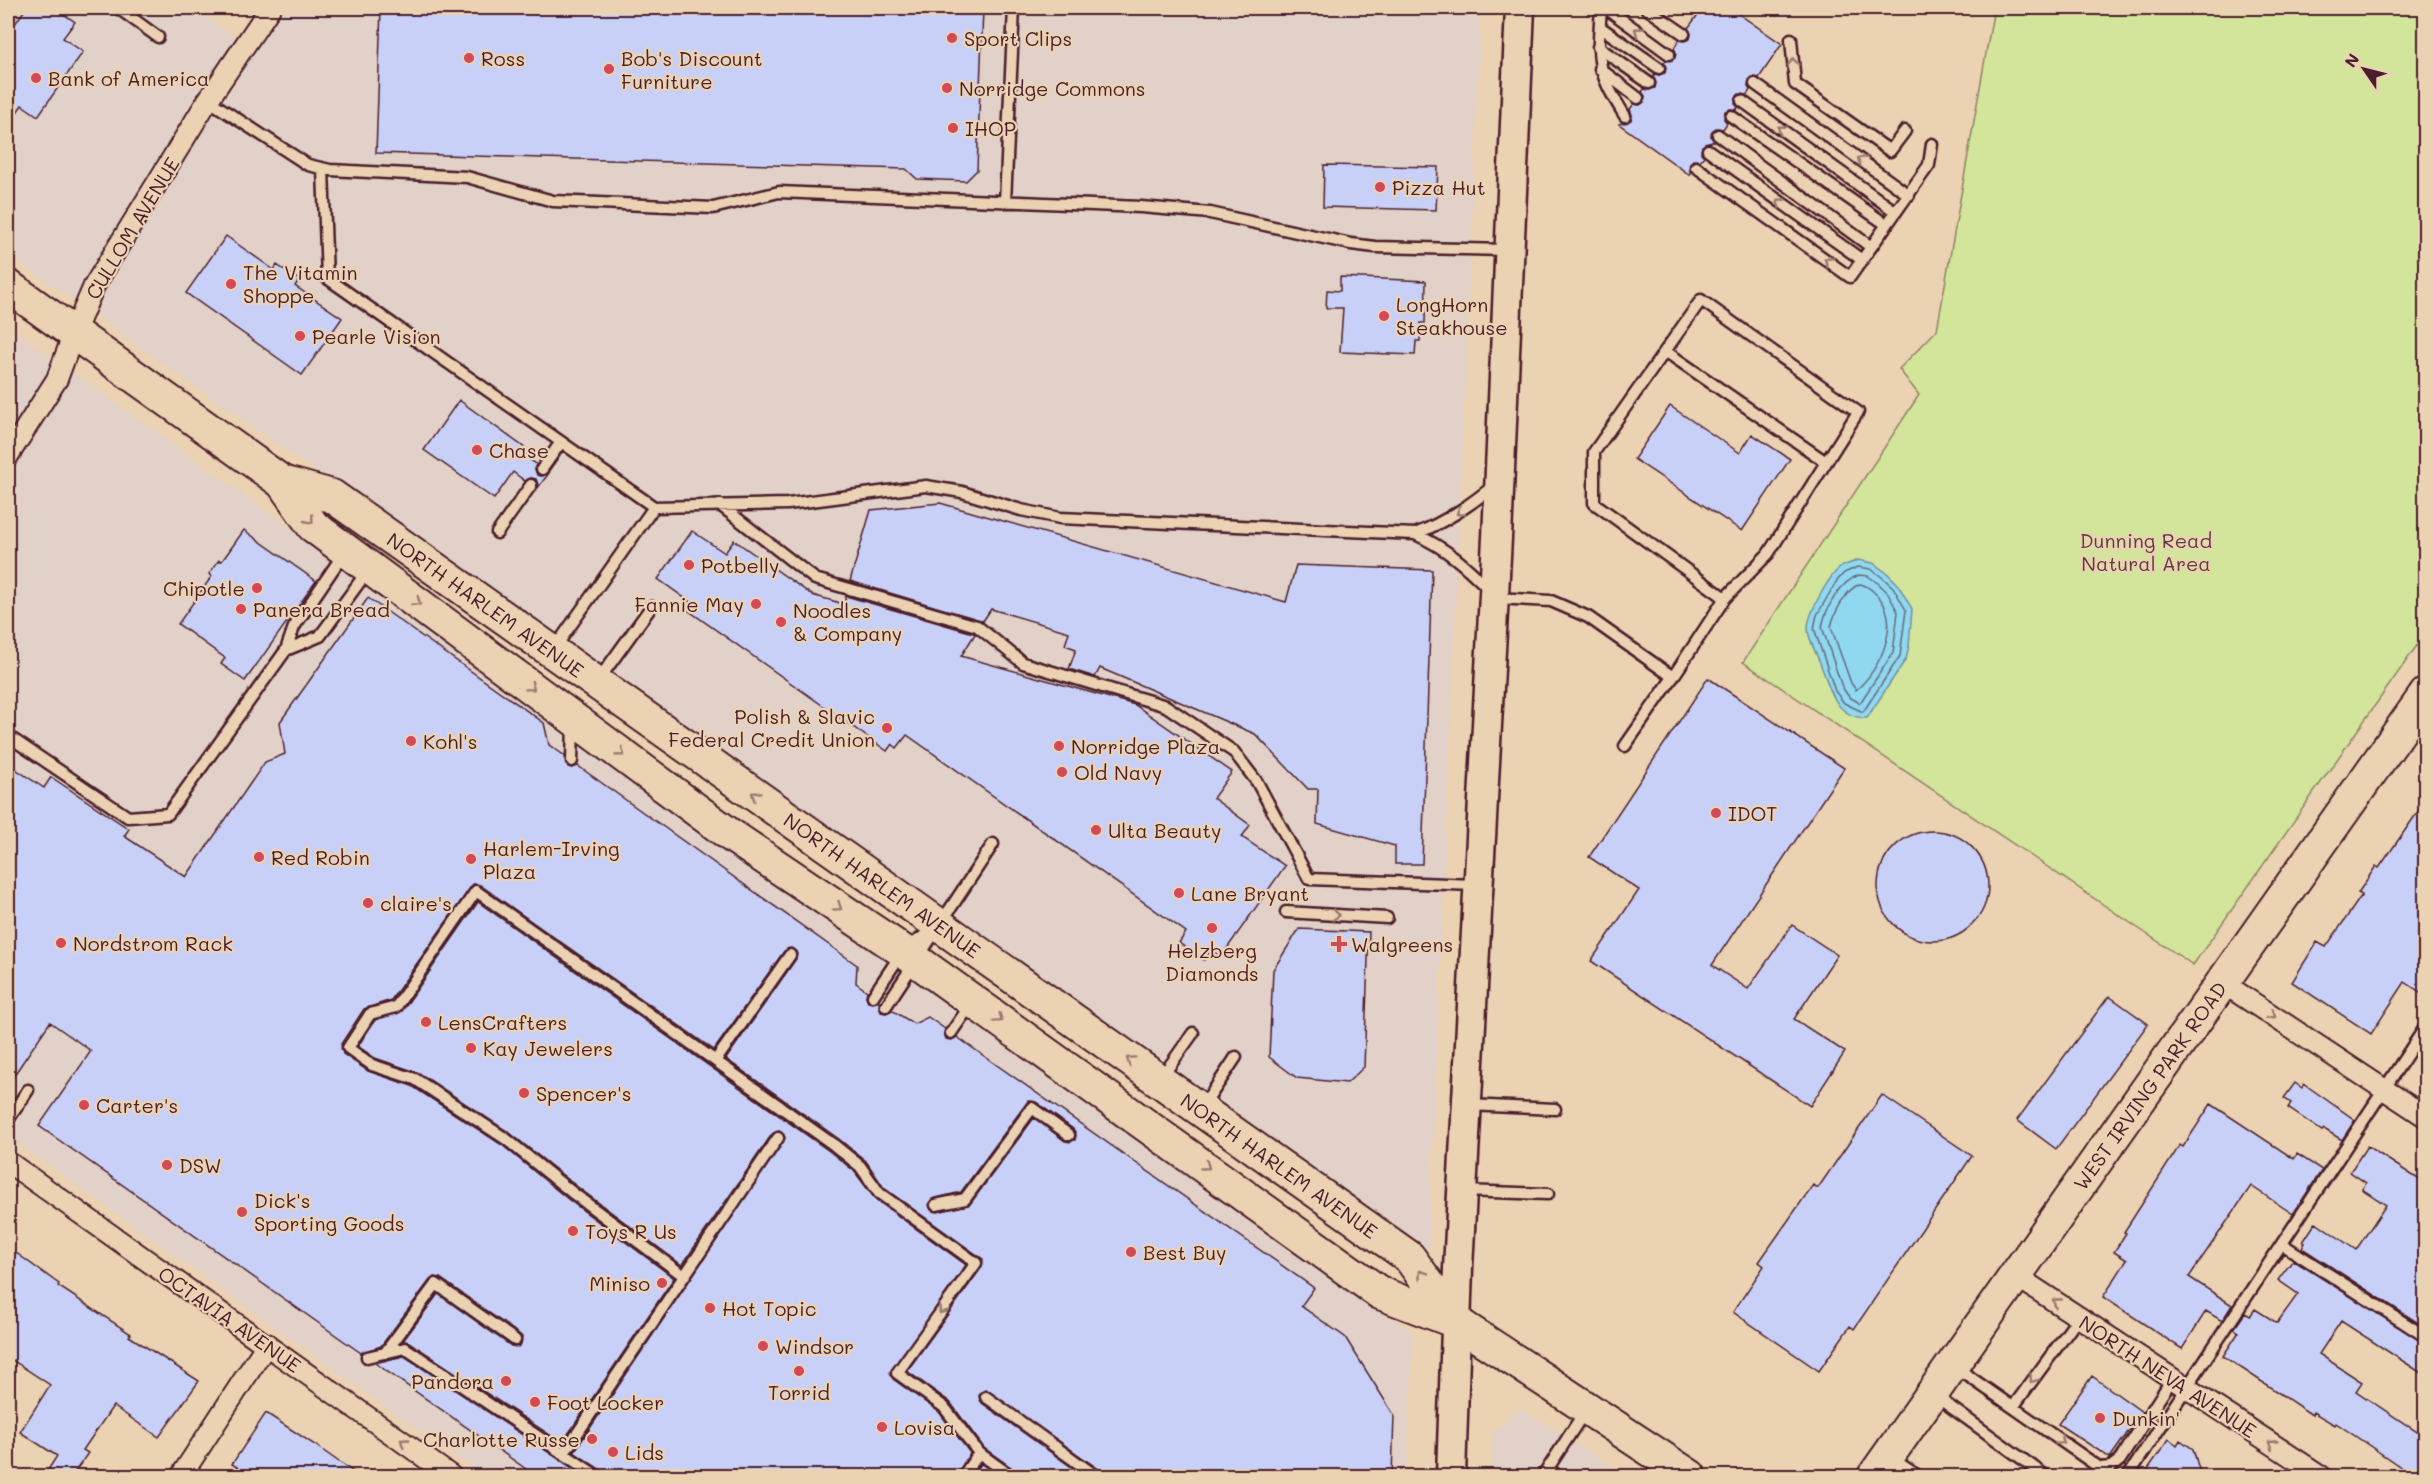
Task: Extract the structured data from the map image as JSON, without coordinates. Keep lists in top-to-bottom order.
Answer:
{
  "streets": {
    "main road": ["NORTH HARLEM AVENUE", "WEST IRVING PARK ROAD"],
    "street": ["CULLOM AVENUE", "OCTAVIA AVENUE", "NORTH NEVA AVENUE"]
  },
  "crossings": [
    ["CULLOM AVENUE", "NORTH HARLEM AVENUE"],
    ["WEST IRVING PARK ROAD", "NORTH NEVA AVENUE"]
  ],
  "one_way": ["OCTAVIA AVENUE", "NORTH NEVA AVENUE"],
  "parks": ["Dunning Read Natural Area"],
  "places": {
    "other": [
      "Sport Clips",
      "Ross",
      "Bob's Discount Furniture",
      "Bank of America",
      "Norridge Commons",
      "IHOP",
      "Pizza Hut",
      "The Vitamin Shoppe",
      "LongHorn Steakhouse",
      "Pearle Vision",
      "Chase",
      "Potbelly",
      "Chipotle",
      "Fannie May",
      "Panera Bread",
      "Noodles & Company",
      "Polish & Slavic Federal Credit Union",
      "Kohl's",
      "Norridge Plaza",
      "Old Navy",
      "IDOT",
      "Ulta Beauty",
      "Red Robin",
      "Harlem-Irving Plaza",
      "Lane Bryant",
      "claire's",
      "Helzberg Diamonds",
      "Nordstrom Rack",
      "LensCrafters",
      "Kay Jewelers",
      "Spencer's",
      "Carter's",
      "DSW",
      "Dick's Sporting Goods",
      "Toys R Us",
      "Best Buy",
      "Miniso",
      "Hot Topic",
      "Windsor",
      "Torrid",
      "Pandora",
      "Foot Locker",
      "Dunkin'",
      "Lovisa",
      "Charlotte Russe",
      "Lids"
    ],
    "health": ["Walgreens"]
  },
  "north": "top left"
}
